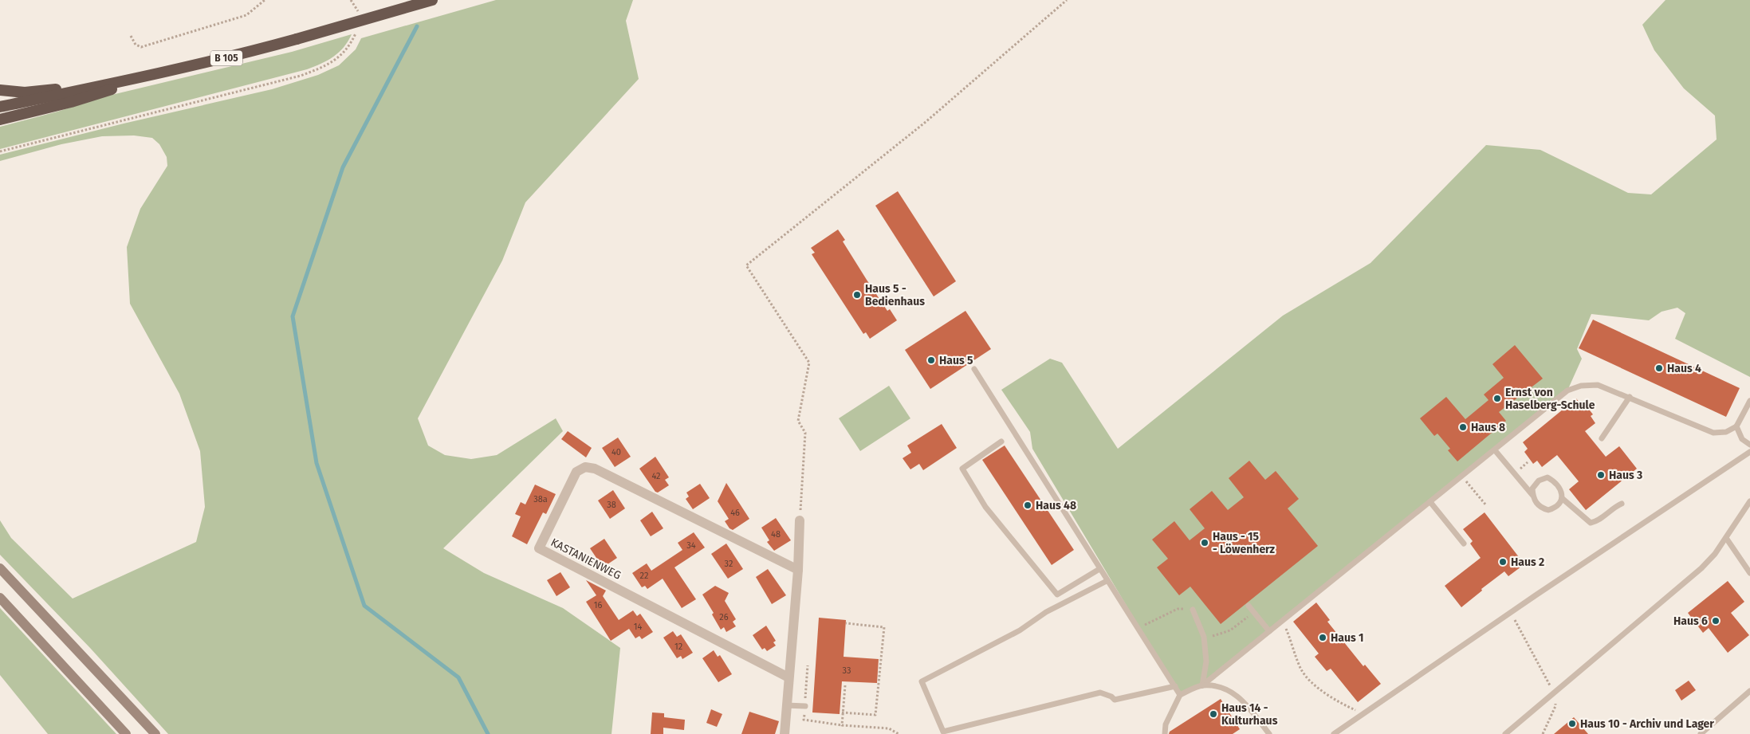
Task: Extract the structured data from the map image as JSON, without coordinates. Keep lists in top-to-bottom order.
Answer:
{
  "streets": {
    "highway": ["B 105"],
    "street": ["KASTANIENWEG"]
  },
  "places": [
    "Haus 5 - Bedienhaus",
    "Haus 5",
    "Haus 4",
    "Ernst von Haselberg-Schule",
    "Haus 8",
    "Haus 3",
    "Haus 48",
    "Haus - 15 - Löwenherz",
    "Haus 2",
    "Haus 6",
    "Haus 1",
    "Haus 14 - Kulturhaus",
    "Haus 10 - Archiv und Lager"
  ],
  "house_numbers": [
    "40",
    "42",
    "38a",
    "38",
    "46",
    "48",
    "34",
    "32",
    "22",
    "16",
    "26",
    "14",
    "12",
    "33"
  ]
}
